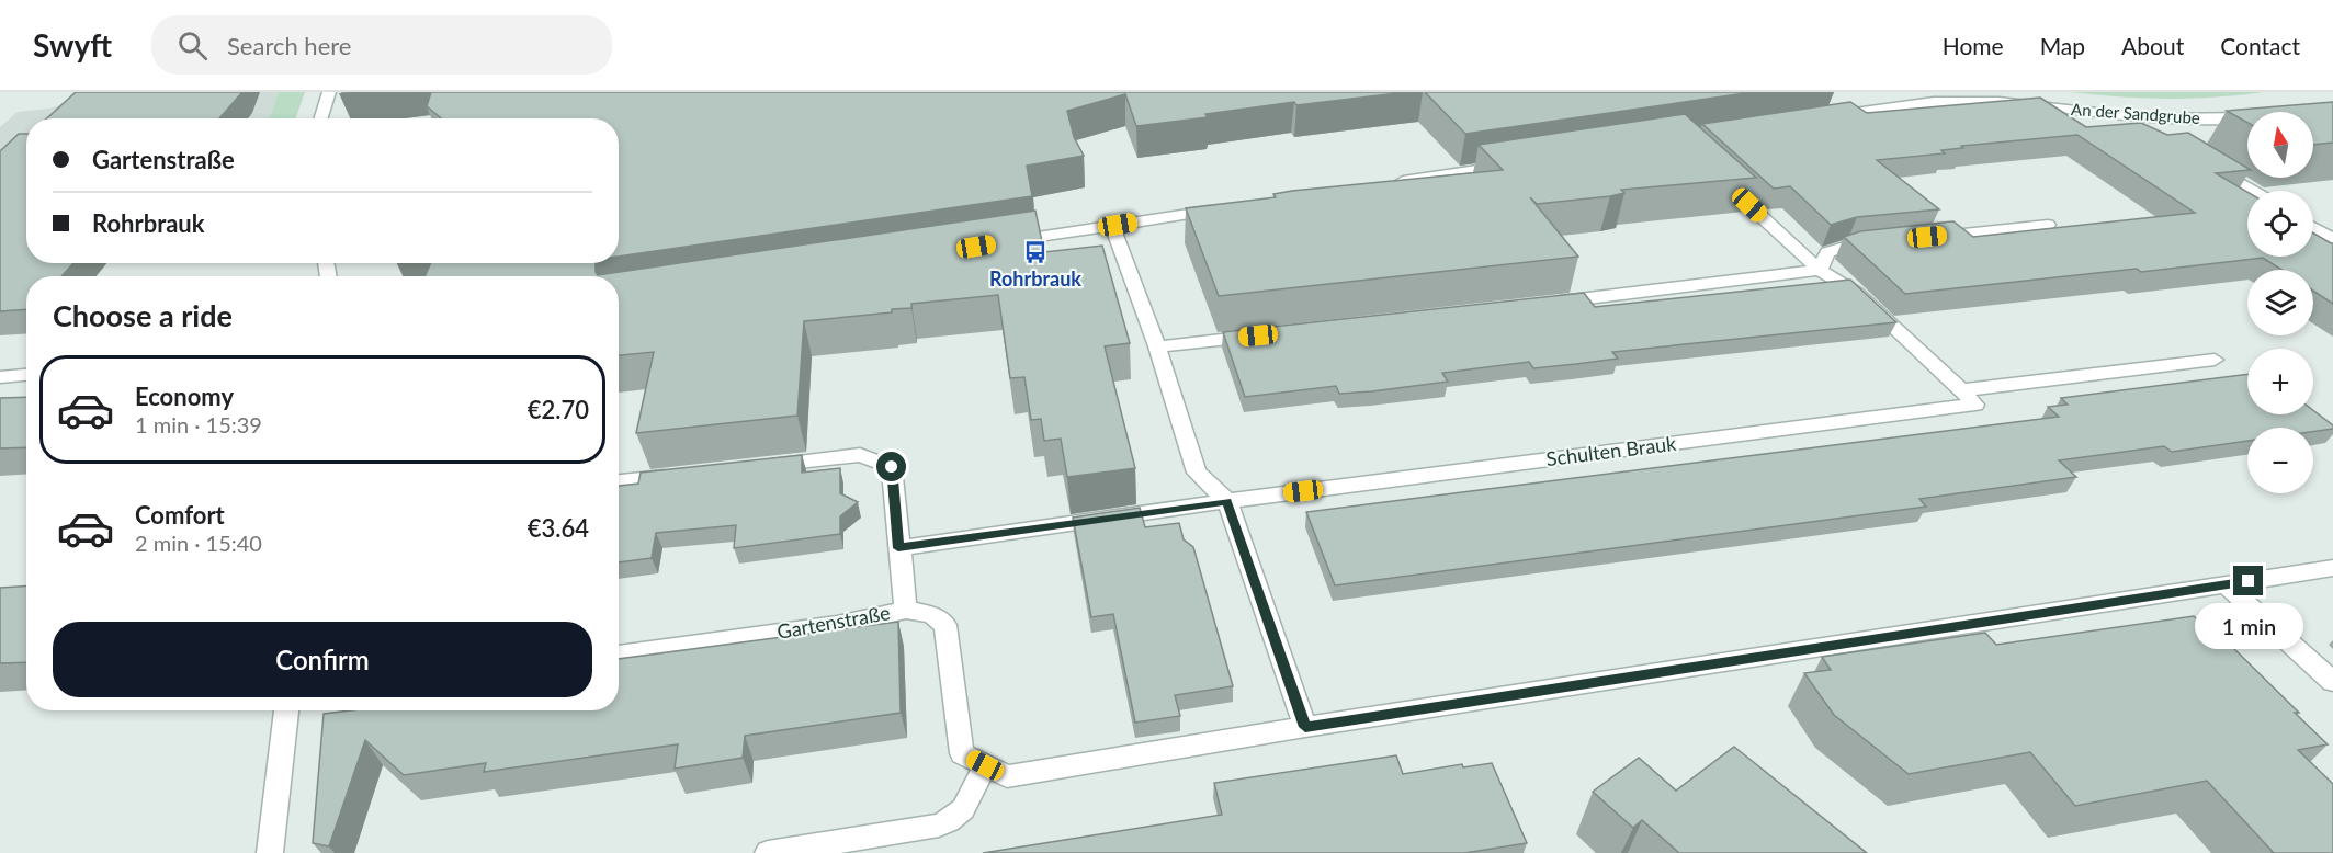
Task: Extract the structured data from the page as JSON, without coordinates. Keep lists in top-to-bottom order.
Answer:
{
  "streets": {
    "street": ["An der Sandgrube", "Schulten Brauk", "Gartenstraße"]
  },
  "places": {
    "bus stop": ["Rohrbrauk"]
  },
  "north": "top",
  "page": {
    "header": "Swyft",
    "search": "Search here",
    "nav": [
      "Home",
      "Map",
      "About",
      "Contact"
    ],
    "map_buttons": ["+", "−"],
    "banner": ["Gartenstraße", "Rohrbrauk"],
    "heading": "Choose a ride",
    "list": [
      {
        "name": "Economy",
        "note": "1 min · 15:39",
        "value": "€2.70"
      },
      {
        "name": "Comfort",
        "note": "2 min · 15:40",
        "value": "€3.64"
      }
    ],
    "bubble": "1 min",
    "buttons": "Confirm"
  }
}
